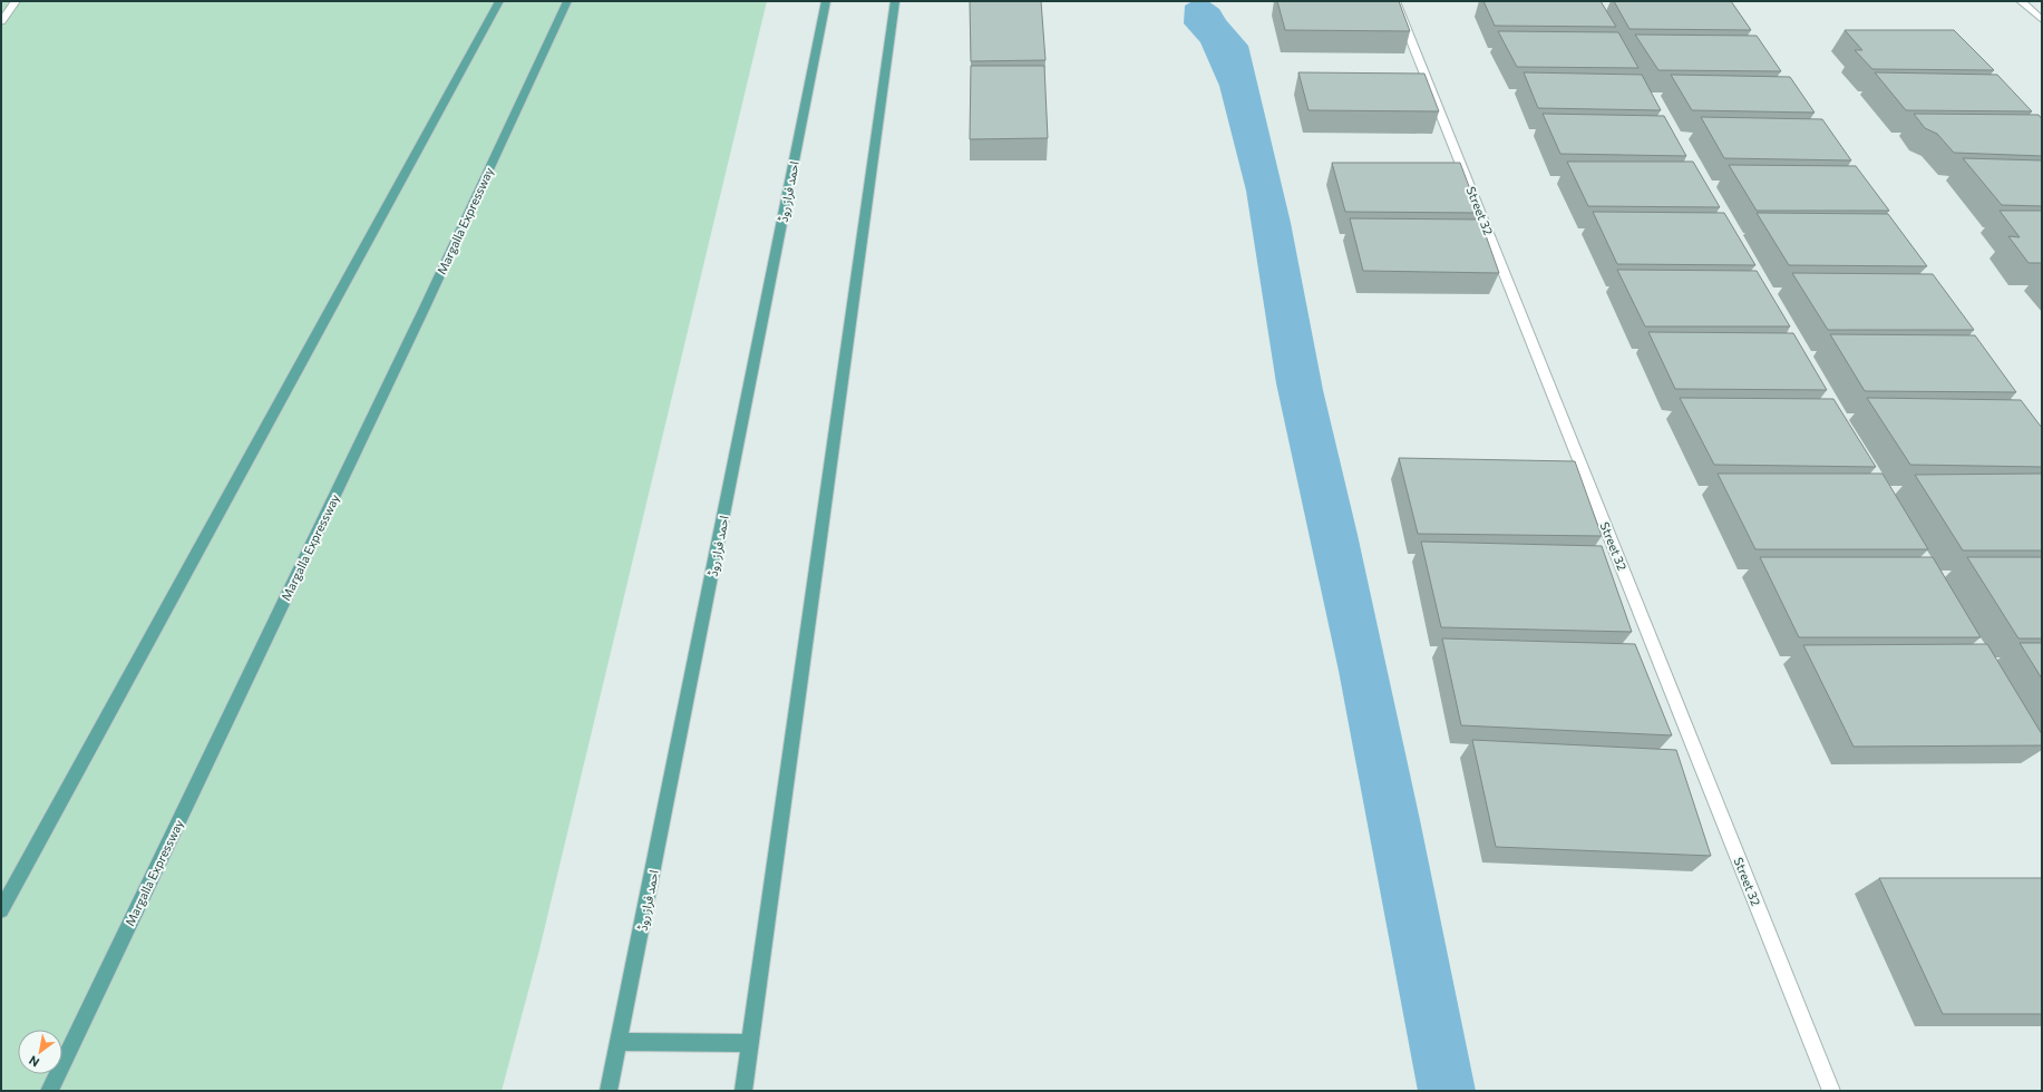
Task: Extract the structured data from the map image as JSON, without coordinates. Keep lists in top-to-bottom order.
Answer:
{
  "streets": {
    "main road": ["احمد فراز روڈ", "Margalla Expressway"],
    "street": ["Street 32"]
  },
  "north": "bottom left"
}
